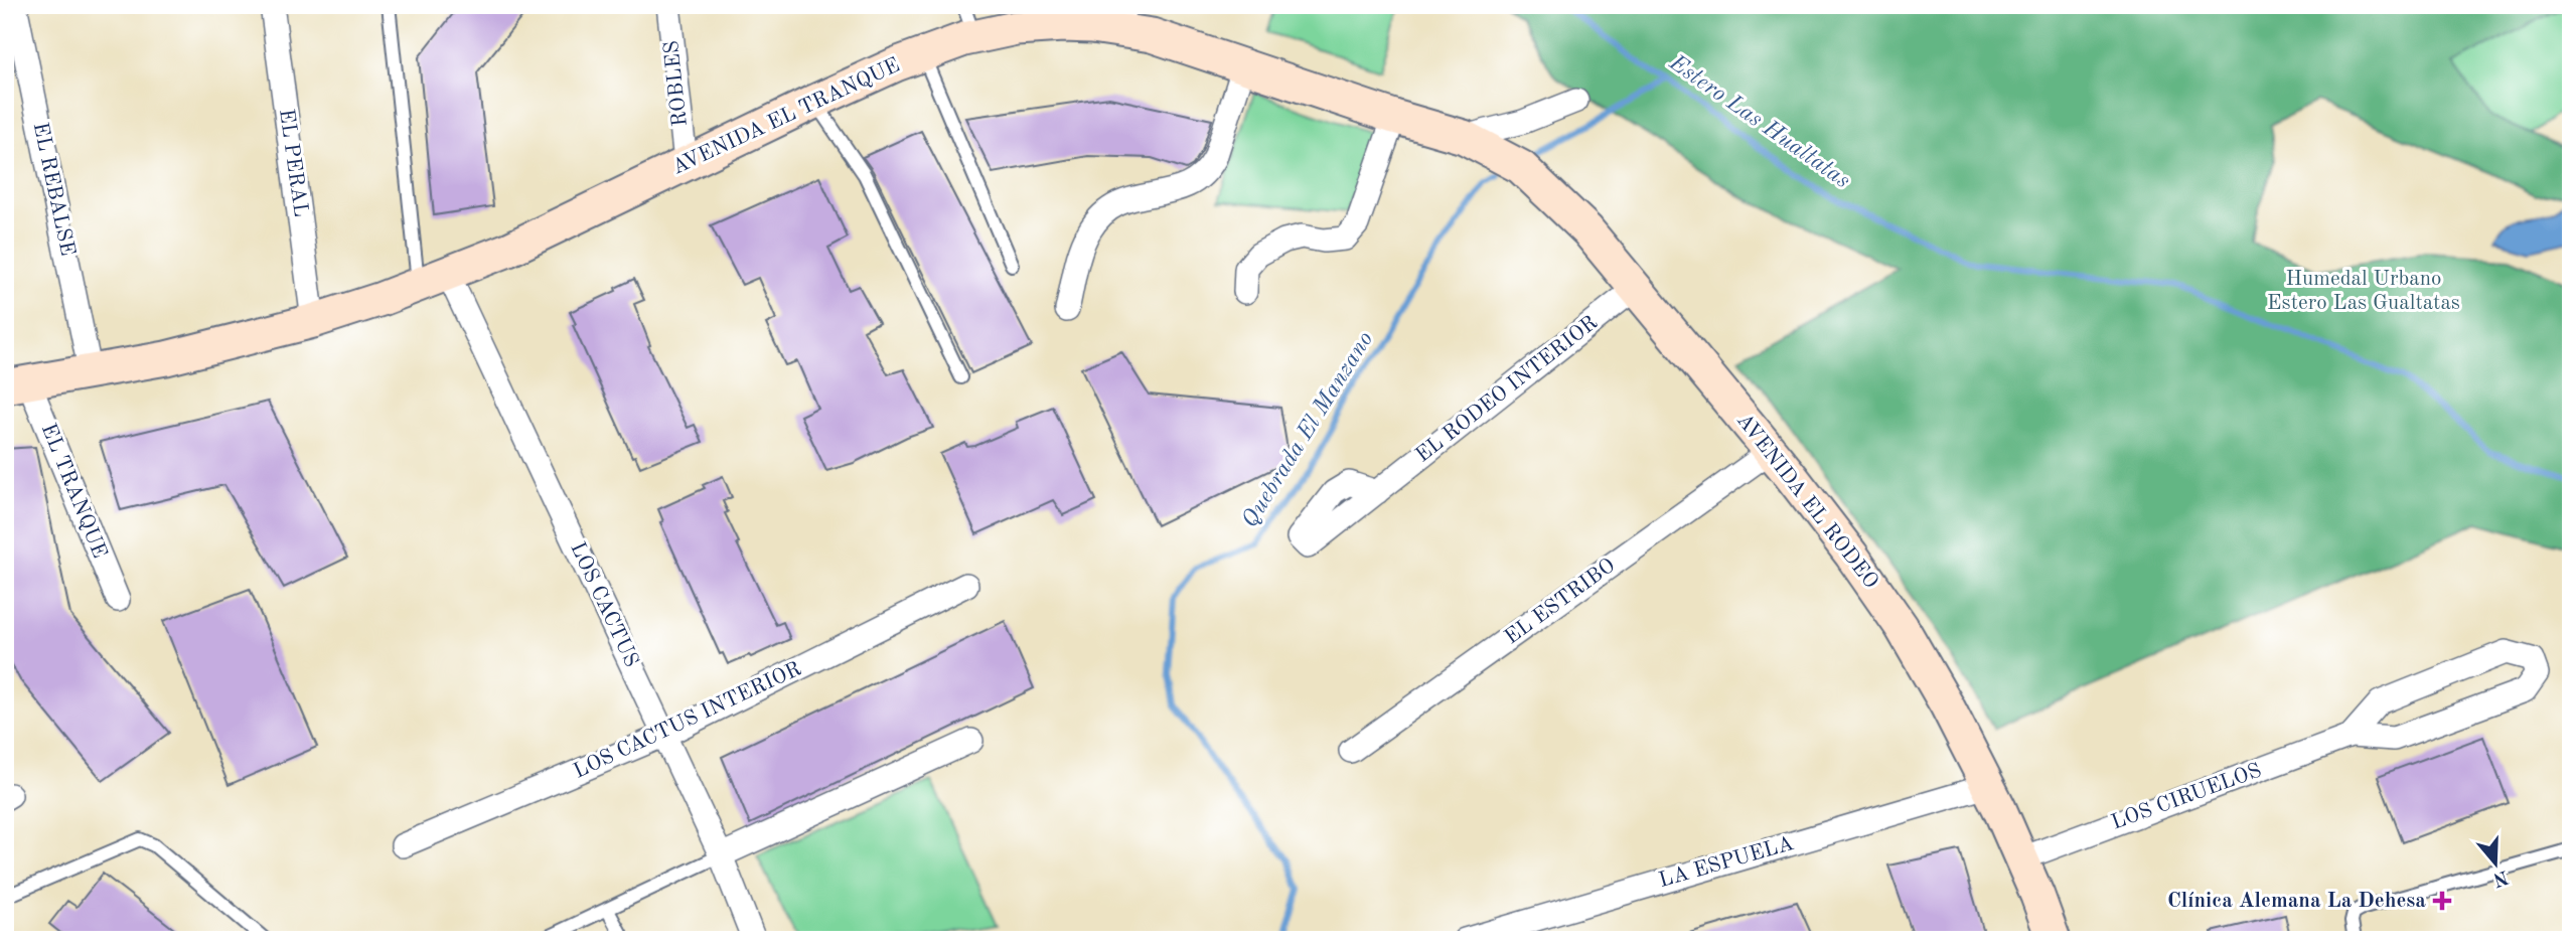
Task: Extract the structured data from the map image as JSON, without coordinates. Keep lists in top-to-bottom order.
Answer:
{
  "streets": {
    "street": [
      "ROBLES",
      "AVENIDA EL TRANQUE",
      "EL PERAL",
      "EL REBALSE",
      "EL RODEO INTERIOR",
      "EL TRANQUE",
      "AVENIDA EL RODEO",
      "EL ESTRIBO",
      "LOS CACTUS",
      "LOS CACTUS INTERIOR",
      "LOS CIRUELOS",
      "LA ESPUELA"
    ]
  },
  "crossings": [
    ["ROBLES", "AVENIDA EL TRANQUE"],
    ["AVENIDA EL TRANQUE", "EL PERAL"],
    ["AVENIDA EL TRANQUE", "EL REBALSE"],
    ["AVENIDA EL TRANQUE", "EL TRANQUE"],
    ["AVENIDA EL TRANQUE", "AVENIDA EL RODEO"],
    ["AVENIDA EL TRANQUE", "LOS CACTUS"],
    ["EL RODEO INTERIOR", "AVENIDA EL RODEO"],
    ["AVENIDA EL RODEO", "EL ESTRIBO"],
    ["AVENIDA EL RODEO", "LOS CIRUELOS"],
    ["AVENIDA EL RODEO", "LA ESPUELA"],
    ["LOS CACTUS", "LOS CACTUS INTERIOR"]
  ],
  "water": ["Estero Las Hualtatas", "Quebrada El Manzano"],
  "parks": ["Humedal Urbano Estero Las Gualtatas"],
  "places": {
    "health": ["Clínica Alemana La Dehesa"]
  },
  "north": "bottom"
}
